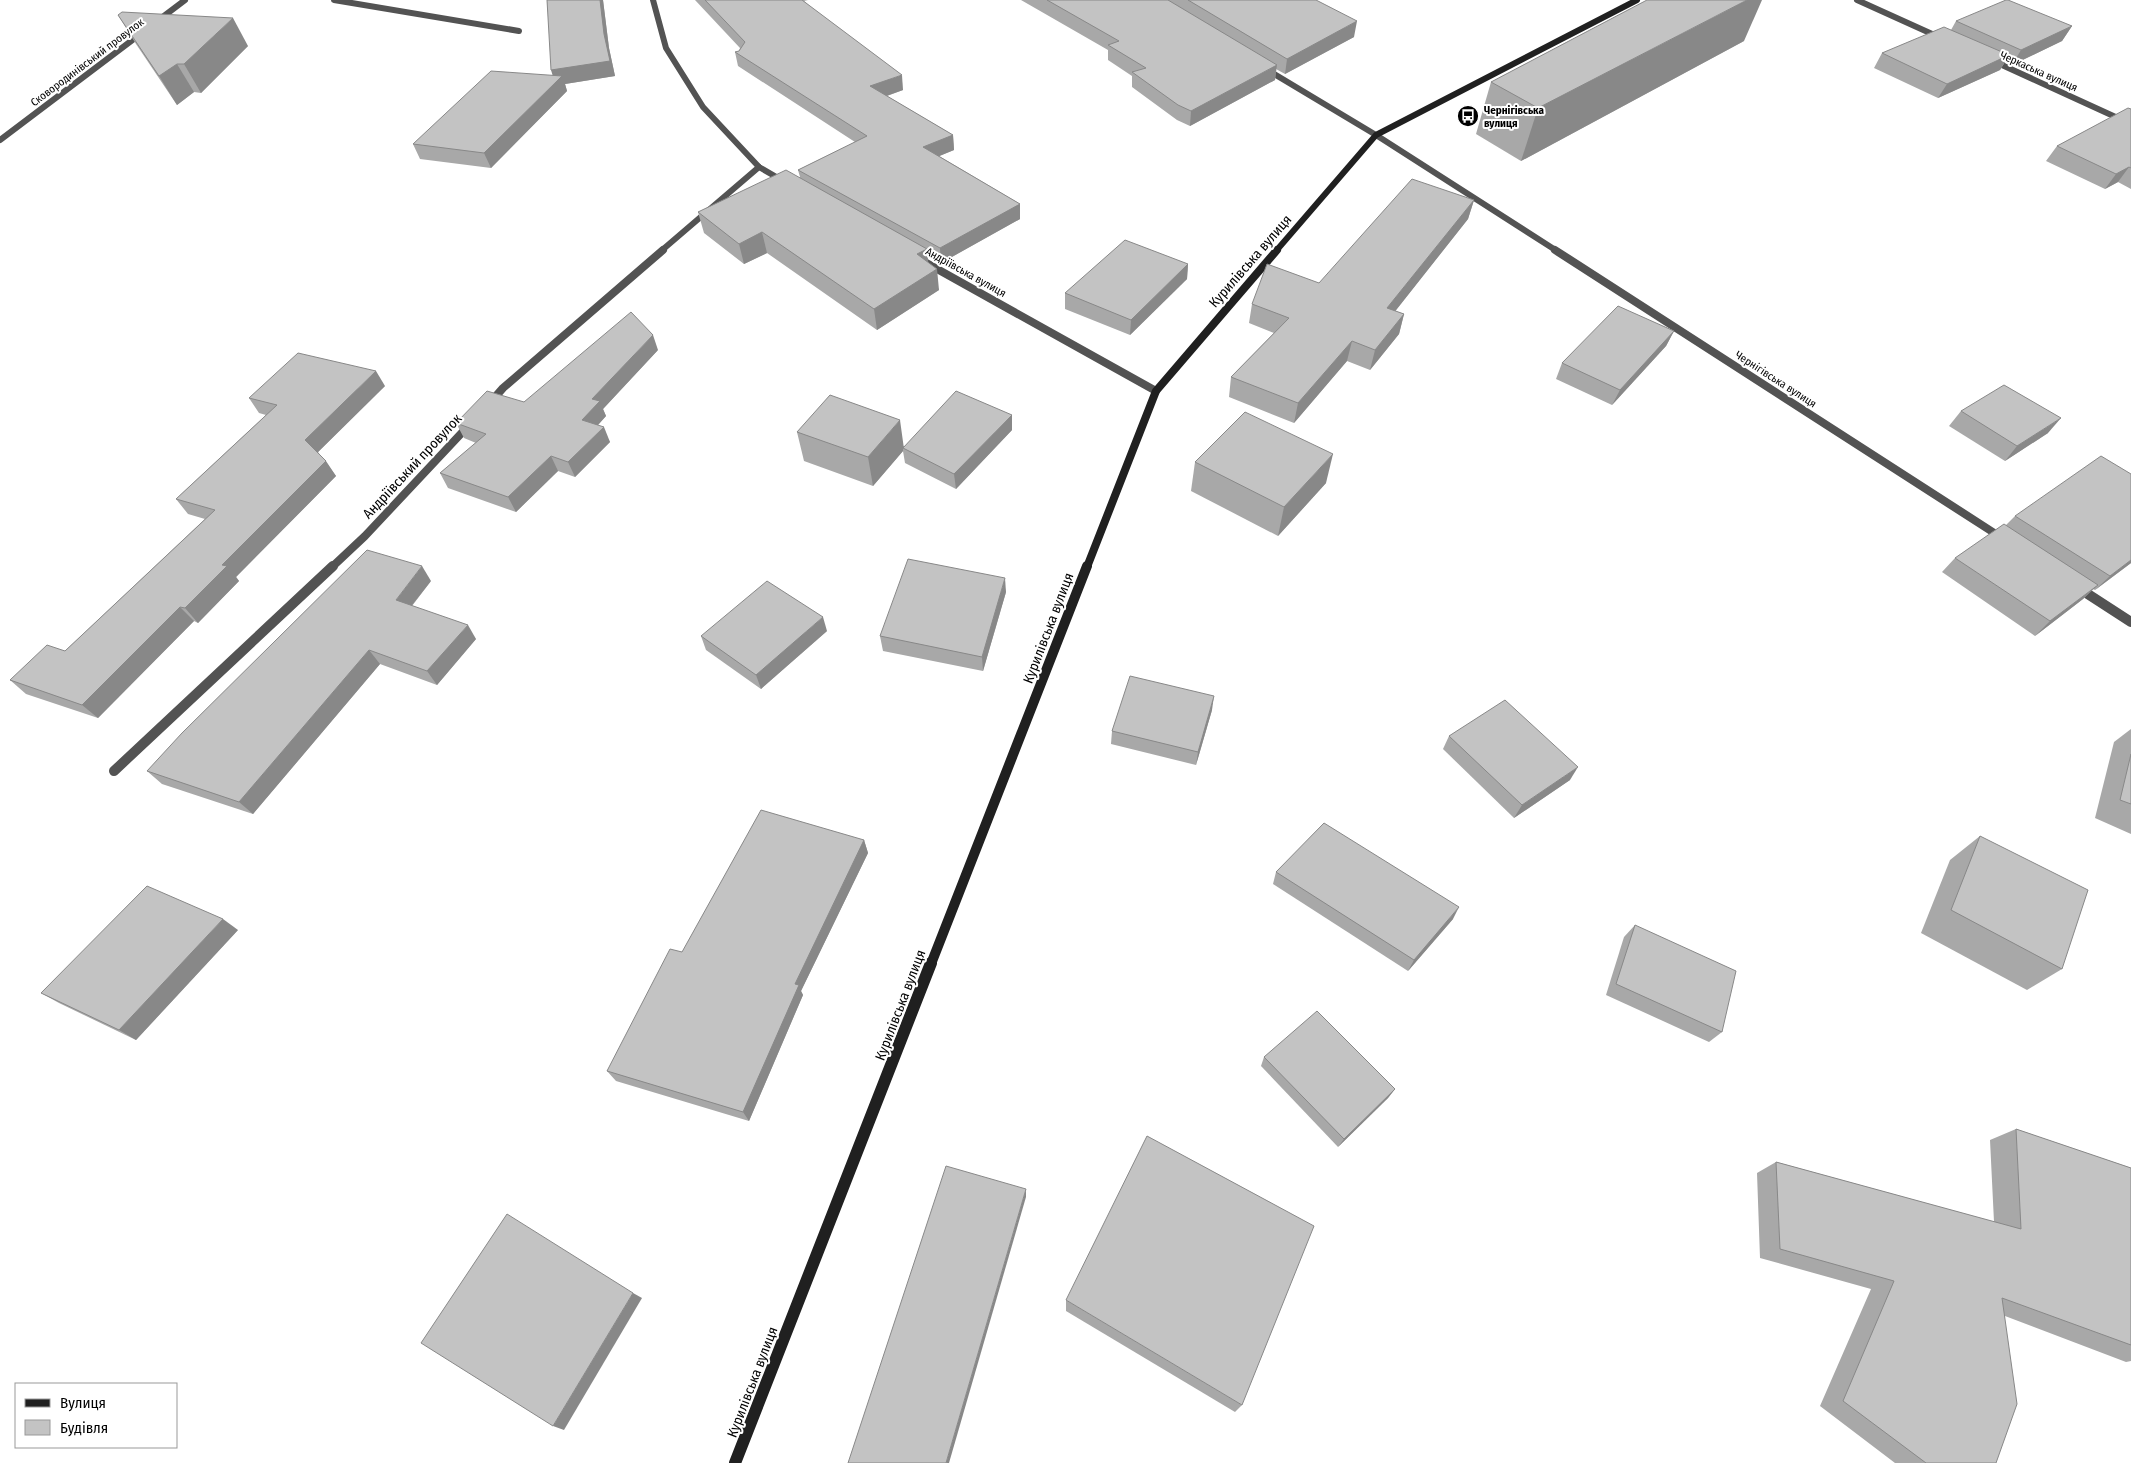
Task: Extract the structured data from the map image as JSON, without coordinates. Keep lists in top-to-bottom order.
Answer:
{
  "streets": {
    "main road": ["Курилівська вулиця"],
    "street": [
      "Сковородинівський провулок",
      "Черкаська вулиця",
      "Андріївська вулиця",
      "Чернігівська вулиця",
      "Андріївський провулок"
    ]
  },
  "crossings": [
    ["Курилівська вулиця", "Андріївська вулиця"],
    ["Курилівська вулиця", "Чернігівська вулиця"]
  ],
  "places": {
    "bus stop": ["Чернігівська вулиця"]
  },
  "legend": ["Вулиця", "Будівля"]
}
